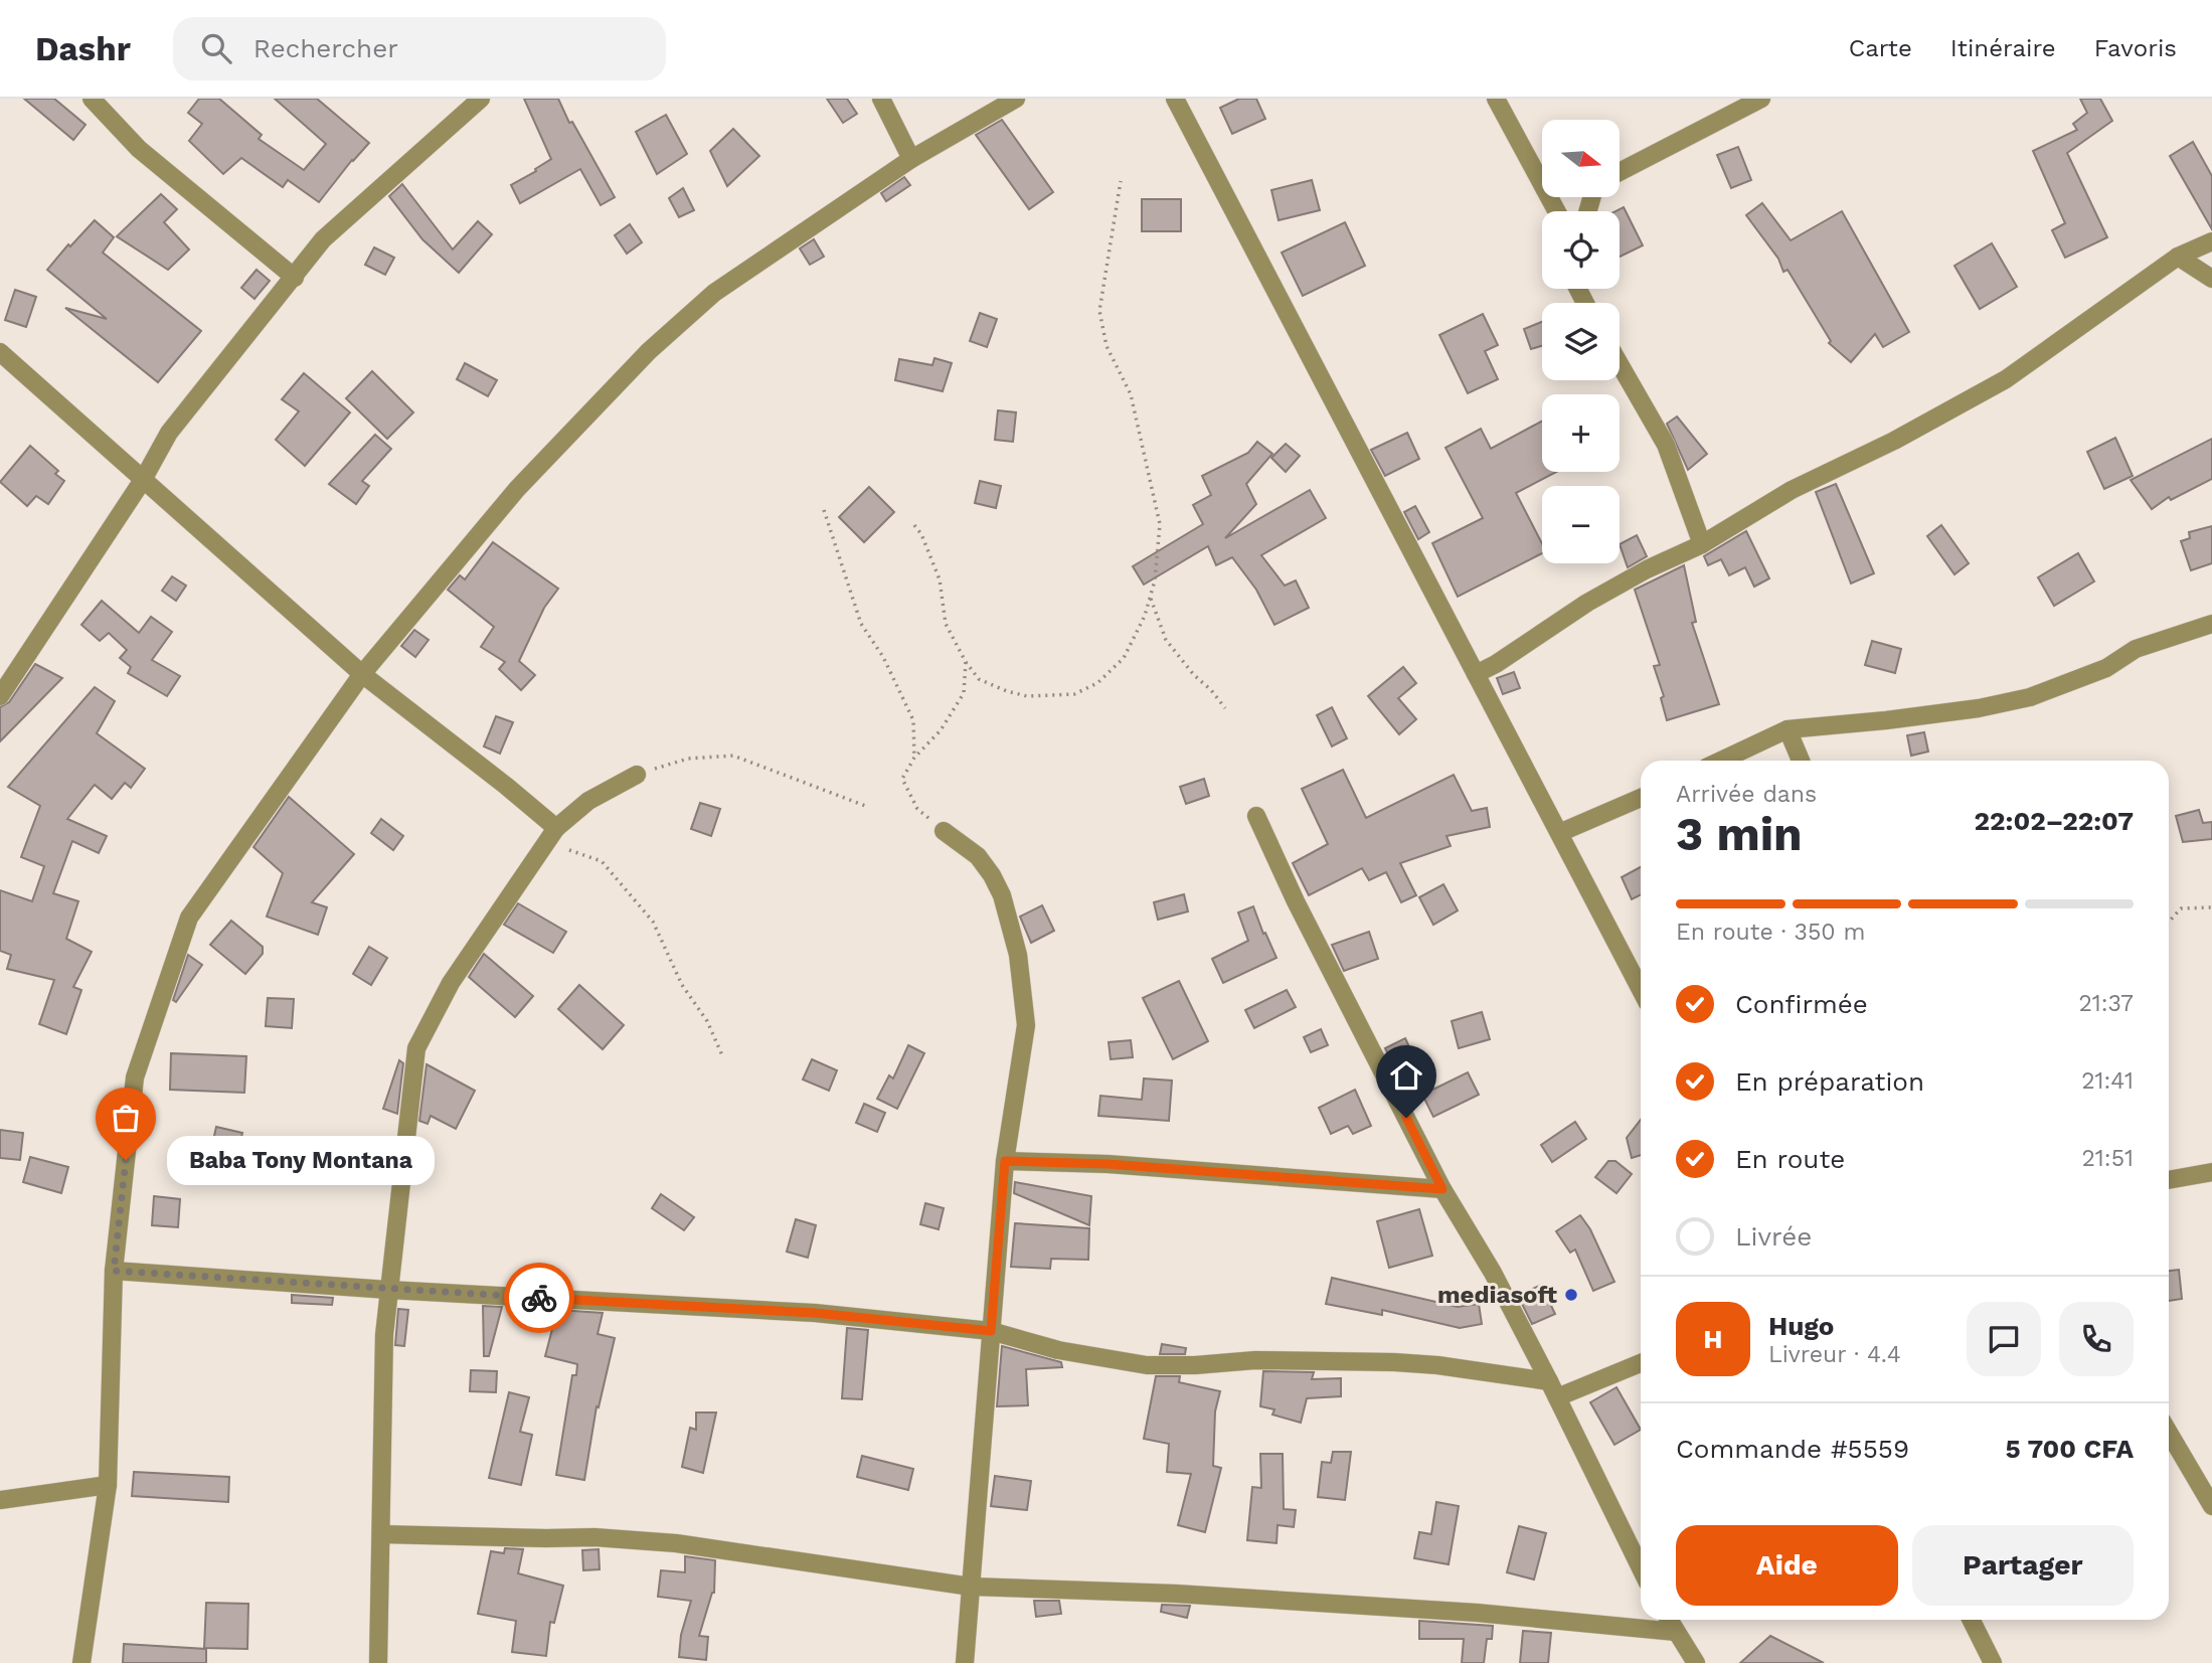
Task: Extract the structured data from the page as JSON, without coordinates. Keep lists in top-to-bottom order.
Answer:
{
  "places": ["Baba Tony Montana", "mediasoft"],
  "north": "right",
  "page": {
    "header": "Dashr",
    "search": "Rechercher",
    "nav": ["Carte", "Itinéraire", "Favoris"],
    "map_buttons": ["+", "−"],
    "heading": ["3 min", "Arrivée dans", "22:02–22:07"],
    "panel": [
      "Hugo",
      "Livreur · 4.4",
      "Commande #5559",
      "5 700 CFA"
    ],
    "bar": "En route · 350 m",
    "list": [
      ["Confirmée", "21:37"],
      ["En préparation", "21:41"],
      ["En route", "21:51"],
      "Livrée"
    ],
    "bubble": "Baba Tony Montana",
    "round": "H",
    "buttons": ["Aide", "Partager"]
  }
}
